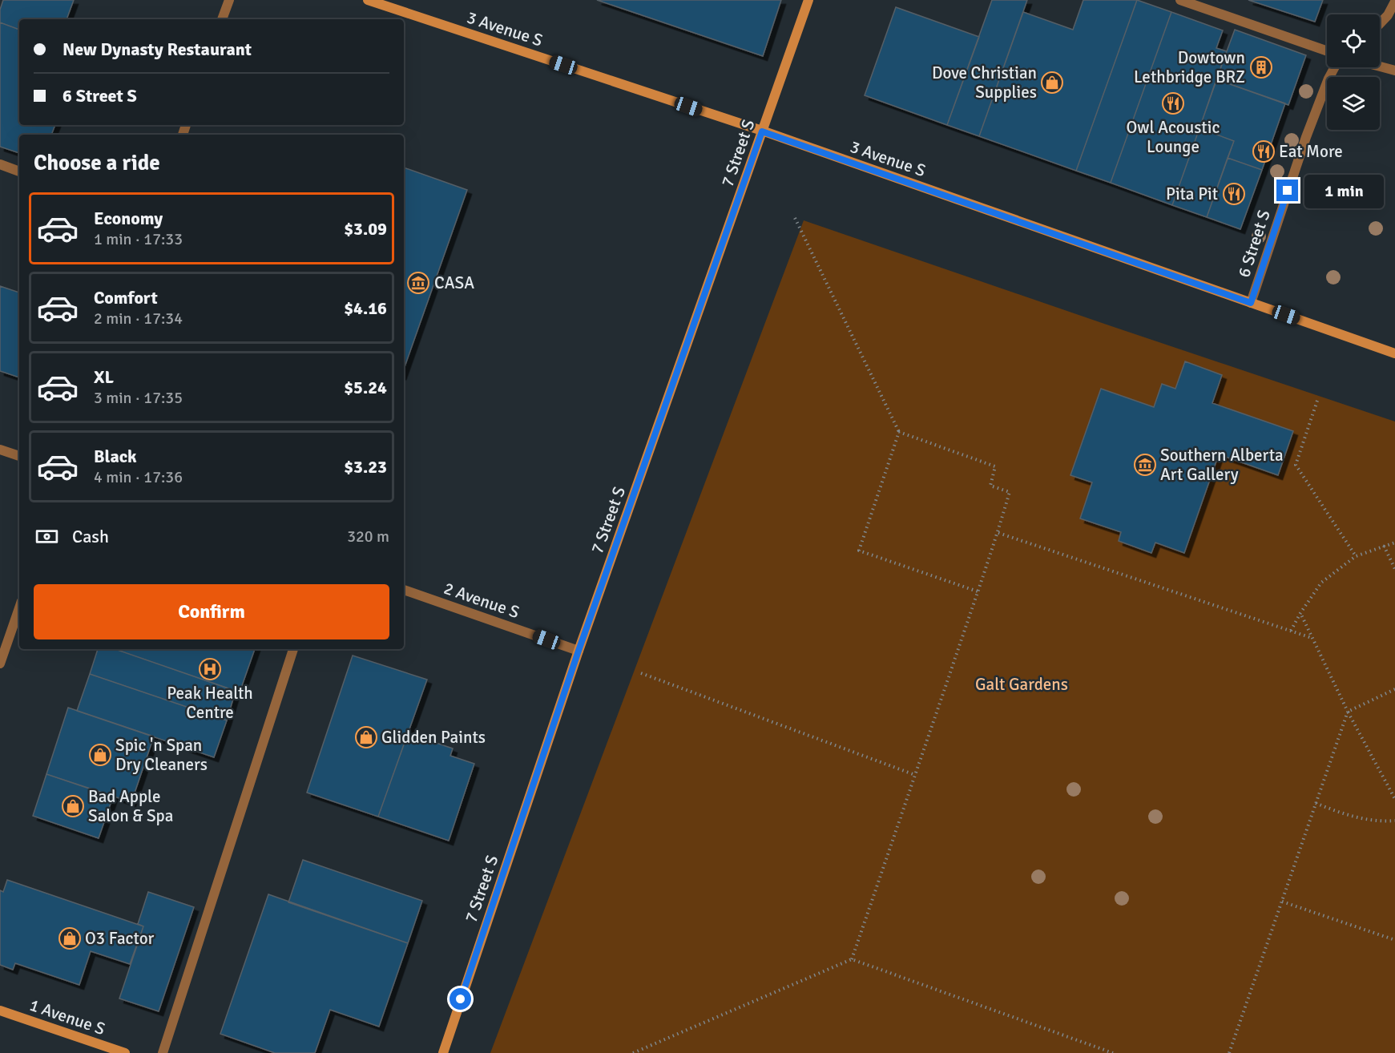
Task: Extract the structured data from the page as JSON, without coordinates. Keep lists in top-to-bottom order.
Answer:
{
  "streets": {
    "street": [
      "3 Avenue S",
      "7 Street S",
      "6 Street S",
      "2 Avenue S",
      "1 Avenue S"
    ]
  },
  "crossings": [
    ["3 Avenue S", "7 Street S"],
    ["3 Avenue S", "6 Street S"],
    ["7 Street S", "2 Avenue S"]
  ],
  "parks": ["Galt Gardens"],
  "places": {
    "building": ["Dowtown Lethbridge BRZ"],
    "shop": [
      "Dove Christian Supplies",
      "Glidden Paints",
      "Spic 'n Span Dry Cleaners",
      "Bad Apple Salon & Spa",
      "O3 Factor"
    ],
    "restaurant": ["Owl Acoustic Lounge", "Eat More", "Pita Pit"],
    "museum": ["CASA", "Southern Alberta Art Gallery"],
    "hospital": ["Peak Health Centre"]
  },
  "page": {
    "banner": ["New Dynasty Restaurant", "6 Street S"],
    "heading": "Choose a ride",
    "bubble": "1 min",
    "list": [
      {
        "name": "Economy",
        "note": "1 min · 17:33",
        "value": "$3.09"
      },
      {
        "name": "Comfort",
        "note": "2 min · 17:34",
        "value": "$4.16"
      },
      {
        "name": "XL",
        "note": "3 min · 17:35",
        "value": "$5.24"
      },
      {
        "name": "Black",
        "note": "4 min · 17:36",
        "value": "$3.23"
      }
    ],
    "pay": ["Cash", "320 m"],
    "buttons": "Confirm"
  }
}
